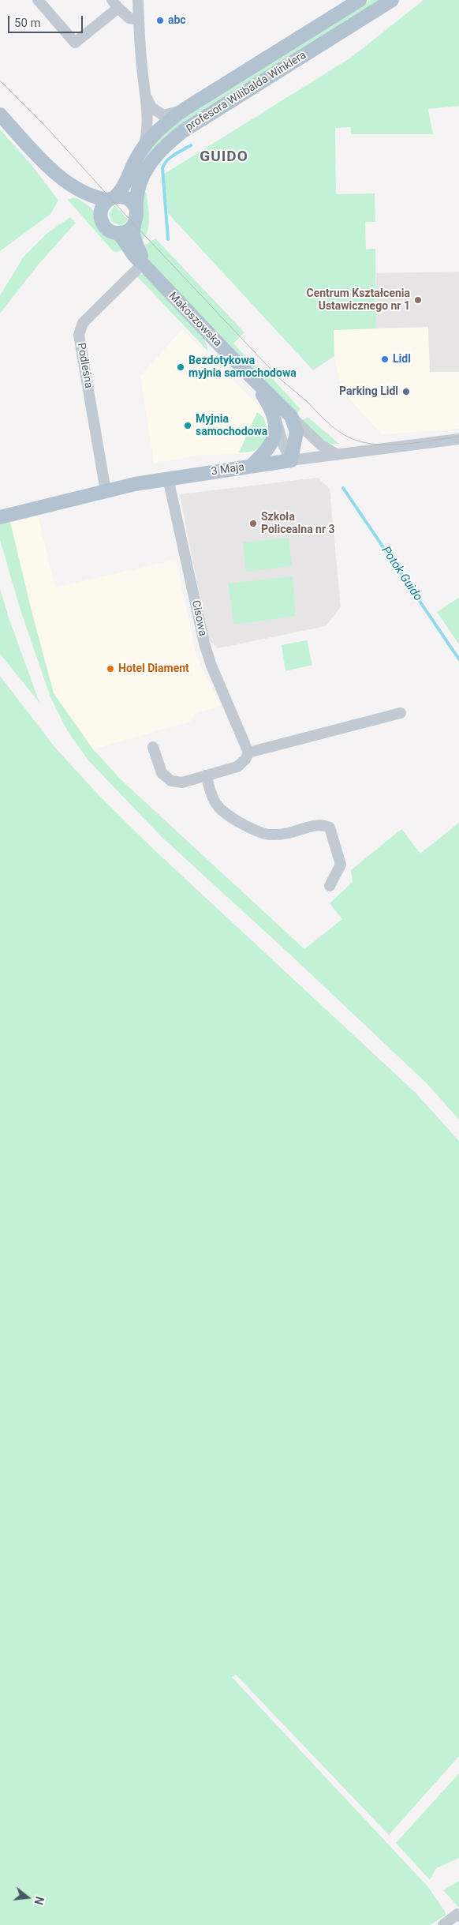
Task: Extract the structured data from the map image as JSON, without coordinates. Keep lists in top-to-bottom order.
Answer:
{
  "streets": {
    "main road": ["profesora Wilibalda Winklera", "Makoszowska", "3 Maja"],
    "street": ["Podleśna", "Cisowa"]
  },
  "crossings": [
    ["profesora Wilibalda Winklera", "Makoszowska"],
    ["Makoszowska", "Podleśna"],
    ["Makoszowska", "3 Maja"],
    ["Podleśna", "3 Maja"],
    ["3 Maja", "Cisowa"]
  ],
  "districts": ["GUIDO"],
  "water": ["Potok Guido"],
  "places": [
    "abc",
    "Centrum Kształcenia Ustawicznego nr 1",
    "Lidl",
    "Bezdotykowa myjnia samochodowa",
    "Parking Lidl",
    "Myjnia samochodowa",
    "Szkoła Policealna nr 3",
    "Hotel Diament"
  ],
  "scale_bar": "50 m",
  "north": "right"
}
